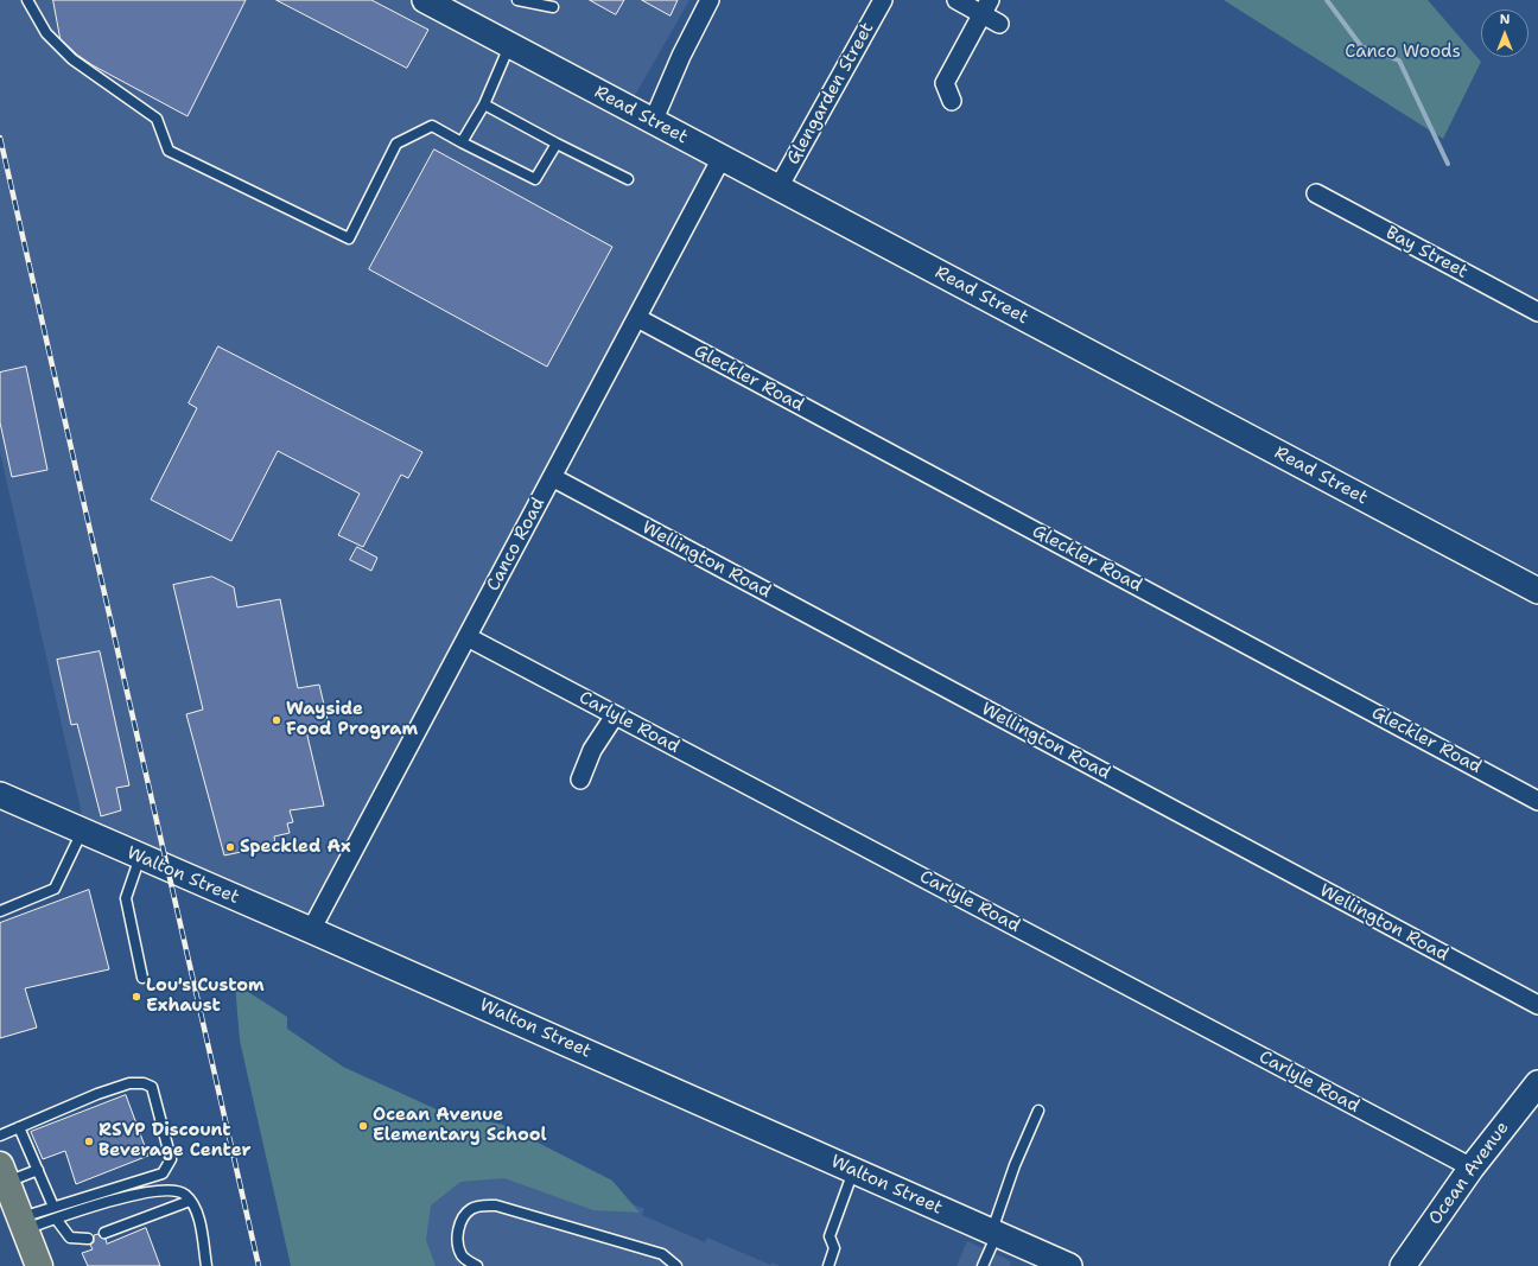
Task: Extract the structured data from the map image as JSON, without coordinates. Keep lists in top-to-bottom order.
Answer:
{
  "streets": {
    "street": [
      "Glengarden Street",
      "Read Street",
      "Bay Street",
      "Gleckler Road",
      "Canco Road",
      "Wellington Road",
      "Carlyle Road",
      "Walton Street",
      "Ocean Avenue"
    ]
  },
  "crossings": [
    ["Glengarden Street", "Read Street"],
    ["Read Street", "Canco Road"],
    ["Gleckler Road", "Canco Road"],
    ["Canco Road", "Wellington Road"],
    ["Canco Road", "Carlyle Road"],
    ["Canco Road", "Walton Street"],
    ["Carlyle Road", "Ocean Avenue"]
  ],
  "parks": ["Canco Woods"],
  "places": [
    "Wayside Food Program",
    "Speckled Ax",
    "Lou's Custom Exhaust",
    "Ocean Avenue Elementary School",
    "RSVP Discount Beverage Center"
  ],
  "north": "top"
}
